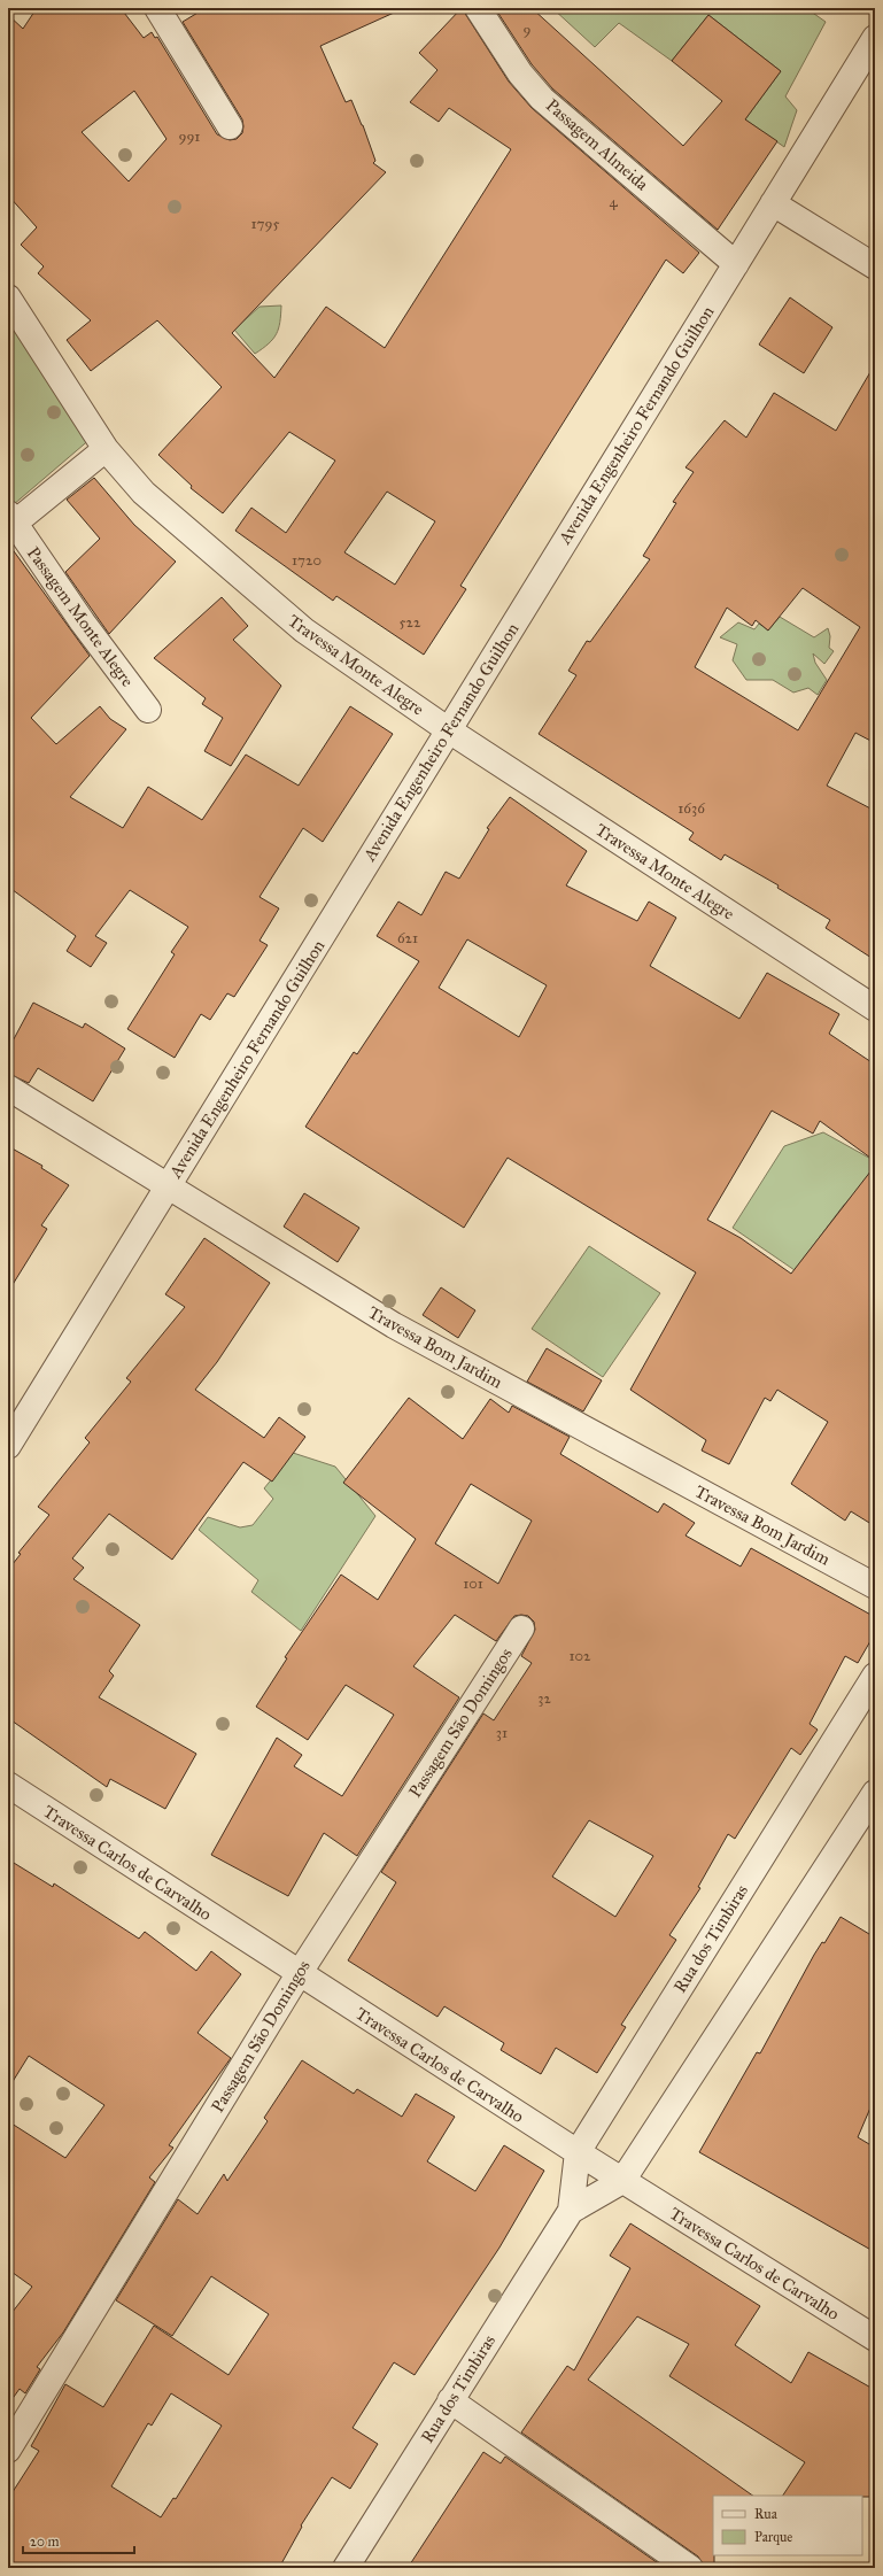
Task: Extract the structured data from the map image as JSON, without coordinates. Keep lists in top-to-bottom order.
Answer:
{
  "streets": {
    "street": [
      "Passagem Almeida",
      "Avenida Engenheiro Fernando Guilhon",
      "Passagem Monte Alegre",
      "Travessa Monte Alegre",
      "Travessa Bom Jardim",
      "Passagem São Domingos",
      "Travessa Carlos de Carvalho",
      "Rua dos Timbiras"
    ]
  },
  "crossings": [
    ["Passagem Almeida", "Avenida Engenheiro Fernando Guilhon"],
    ["Avenida Engenheiro Fernando Guilhon", "Travessa Monte Alegre"],
    ["Avenida Engenheiro Fernando Guilhon", "Travessa Bom Jardim"],
    ["Passagem Monte Alegre", "Travessa Monte Alegre"],
    ["Passagem São Domingos", "Travessa Carlos de Carvalho"],
    ["Travessa Carlos de Carvalho", "Rua dos Timbiras"]
  ],
  "house_numbers": [
    "9",
    "991",
    "4",
    "1795",
    "1720",
    "522",
    "1636",
    "621",
    "101",
    "102",
    "32",
    "31"
  ],
  "legend": ["Rua", "Parque"],
  "scale_bar": "20 m"
}
